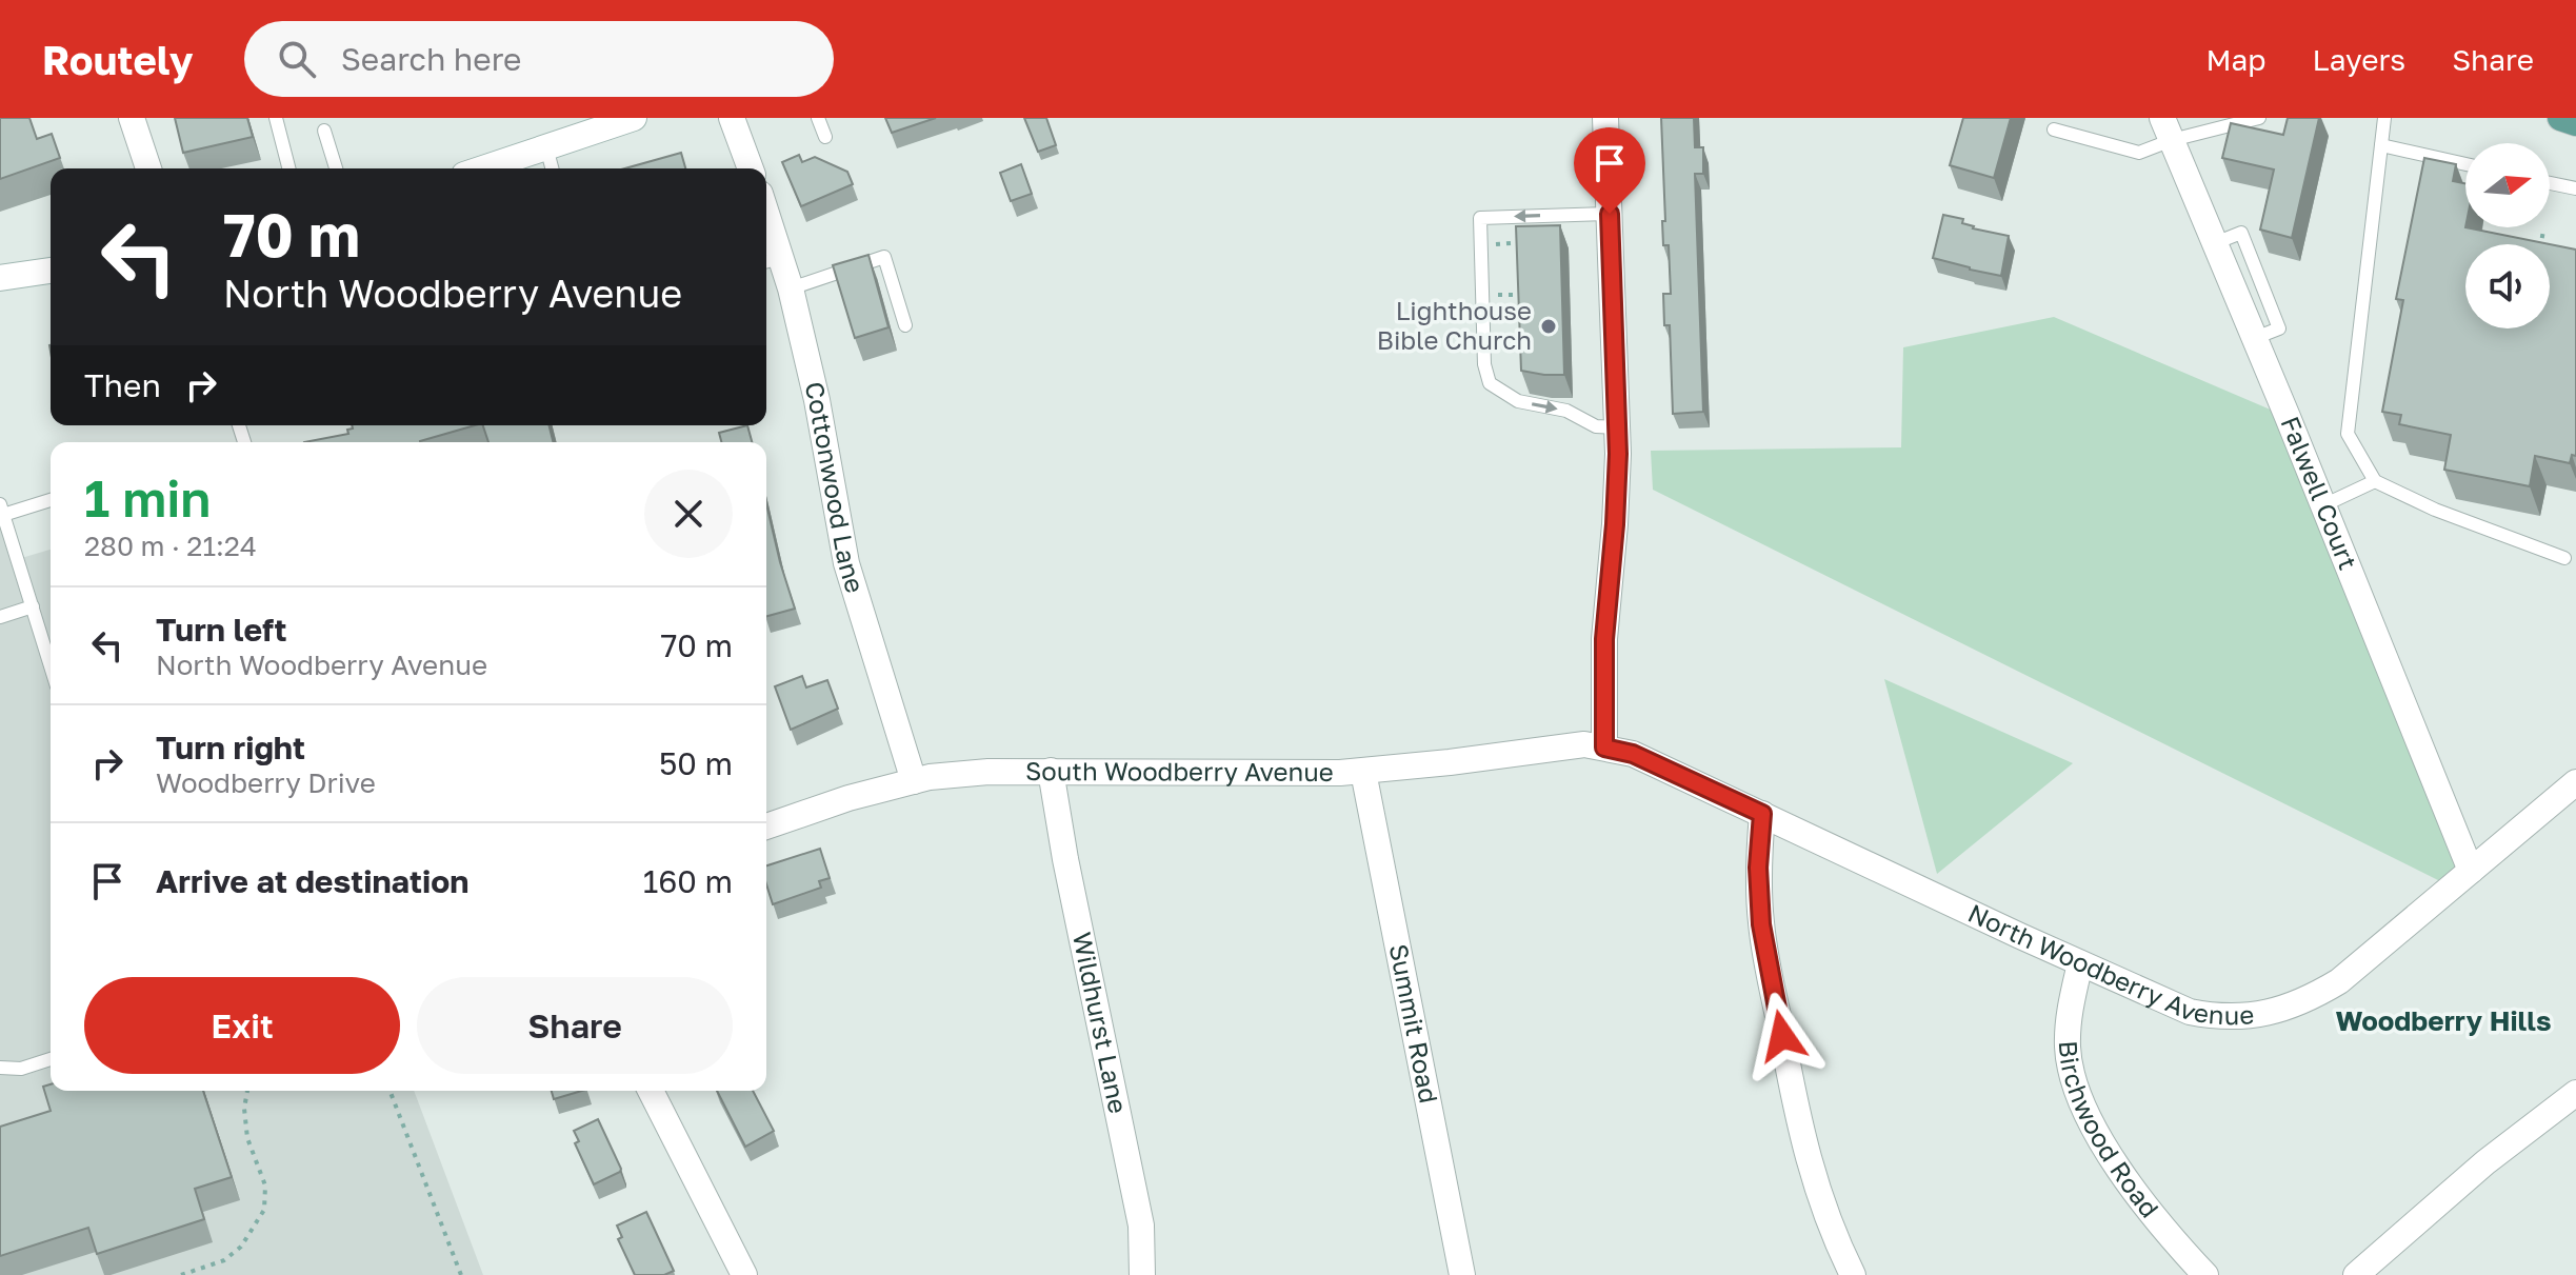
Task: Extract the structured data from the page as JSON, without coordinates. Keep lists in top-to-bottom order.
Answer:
{
  "streets": {
    "street": [
      "Cottonwood Lane",
      "Falwell Court",
      "South Woodberry Avenue",
      "North Woodberry Avenue",
      "Wildhurst Lane",
      "Summit Road",
      "Birchwood Road"
    ]
  },
  "crossings": [
    ["Cottonwood Lane", "South Woodberry Avenue"],
    ["Falwell Court", "North Woodberry Avenue"],
    ["South Woodberry Avenue", "North Woodberry Avenue"],
    ["South Woodberry Avenue", "Wildhurst Lane"],
    ["South Woodberry Avenue", "Summit Road"],
    ["North Woodberry Avenue", "Birchwood Road"]
  ],
  "districts": ["Woodberry Hills"],
  "places": ["Lighthouse Bible Church"],
  "north": "right",
  "page": {
    "header": "Routely",
    "search": "Search here",
    "nav": ["Map", "Layers", "Share"],
    "turn": ["70 m", "North Woodberry Avenue"],
    "then": "Then",
    "heading": ["1 min", "280 m · 21:24"],
    "list": [
      {
        "name": "Turn left",
        "note": "North Woodberry Avenue",
        "value": "70 m"
      },
      {
        "name": "Turn right",
        "note": "Woodberry Drive",
        "value": "50 m"
      },
      {
        "name": "Arrive at destination",
        "value": "160 m"
      }
    ],
    "buttons": ["Exit", "Share"]
  }
}
